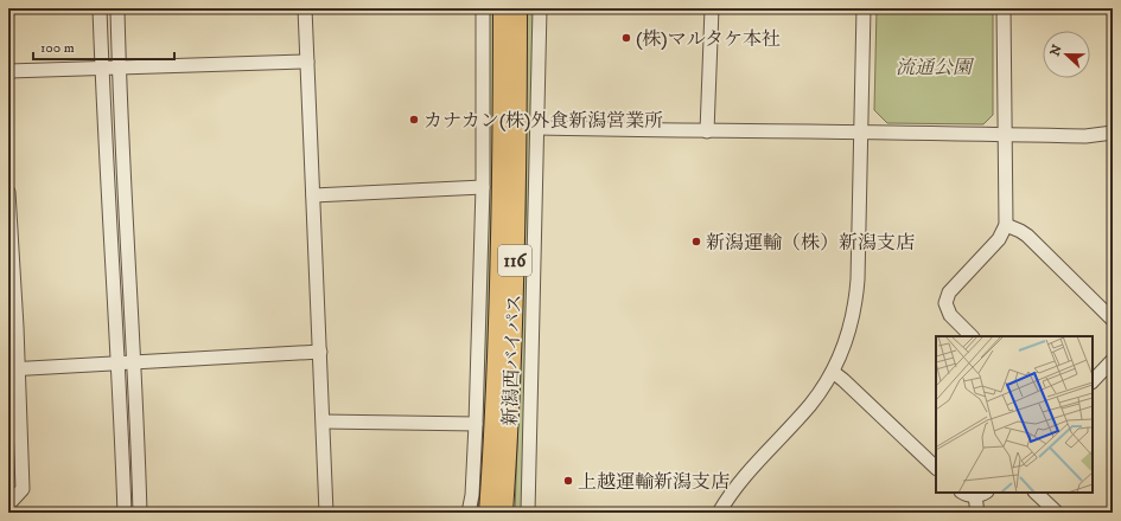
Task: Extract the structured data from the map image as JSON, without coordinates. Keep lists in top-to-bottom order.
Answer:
{
  "streets": {
    "highway": ["116", "新潟西バイパス"]
  },
  "parks": ["流通公園"],
  "places": [
    "(株)マルタケ本社",
    "カナカン(株)外食新潟営業所",
    "新潟運輸（株）新潟支店",
    "上越運輸新潟支店"
  ],
  "scale_bar": "100 m",
  "north": "left"
}
